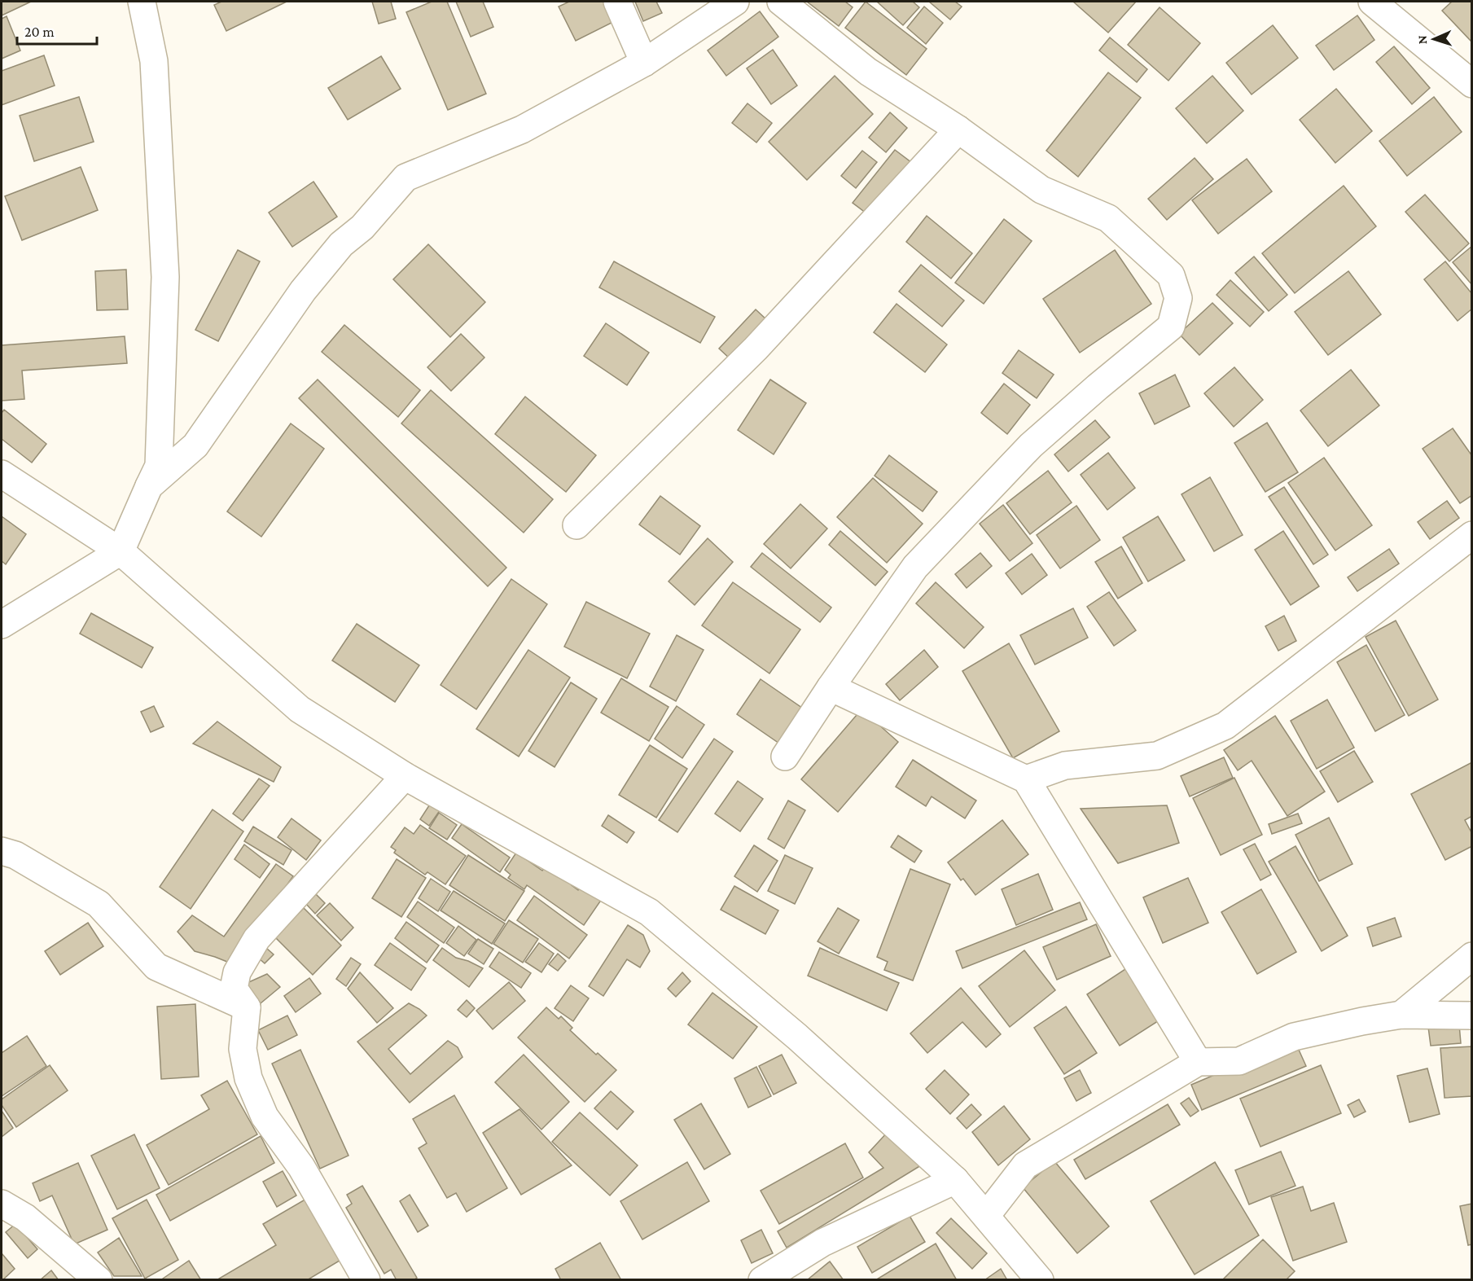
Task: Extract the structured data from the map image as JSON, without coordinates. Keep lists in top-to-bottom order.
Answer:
{
  "scale_bar": "20 m",
  "north": "left"
}
